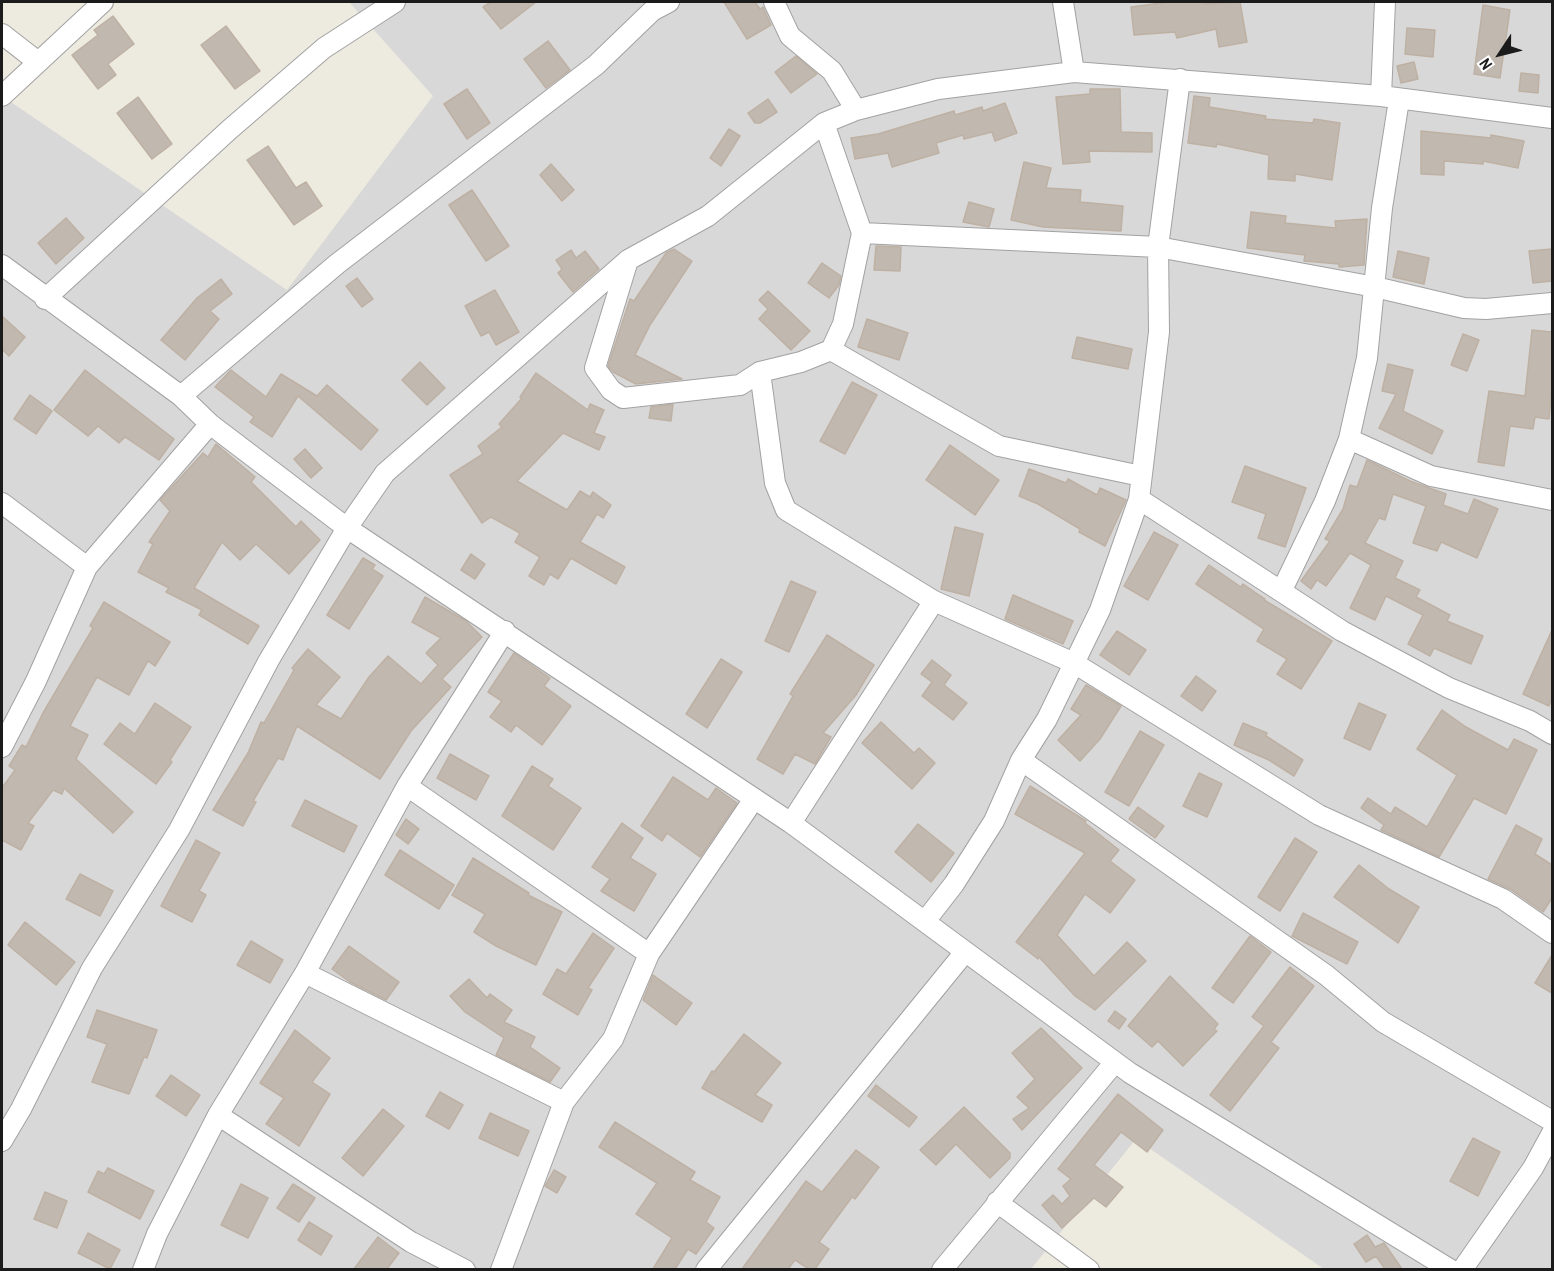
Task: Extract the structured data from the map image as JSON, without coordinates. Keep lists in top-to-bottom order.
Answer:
{
  "north": "bottom left"
}
